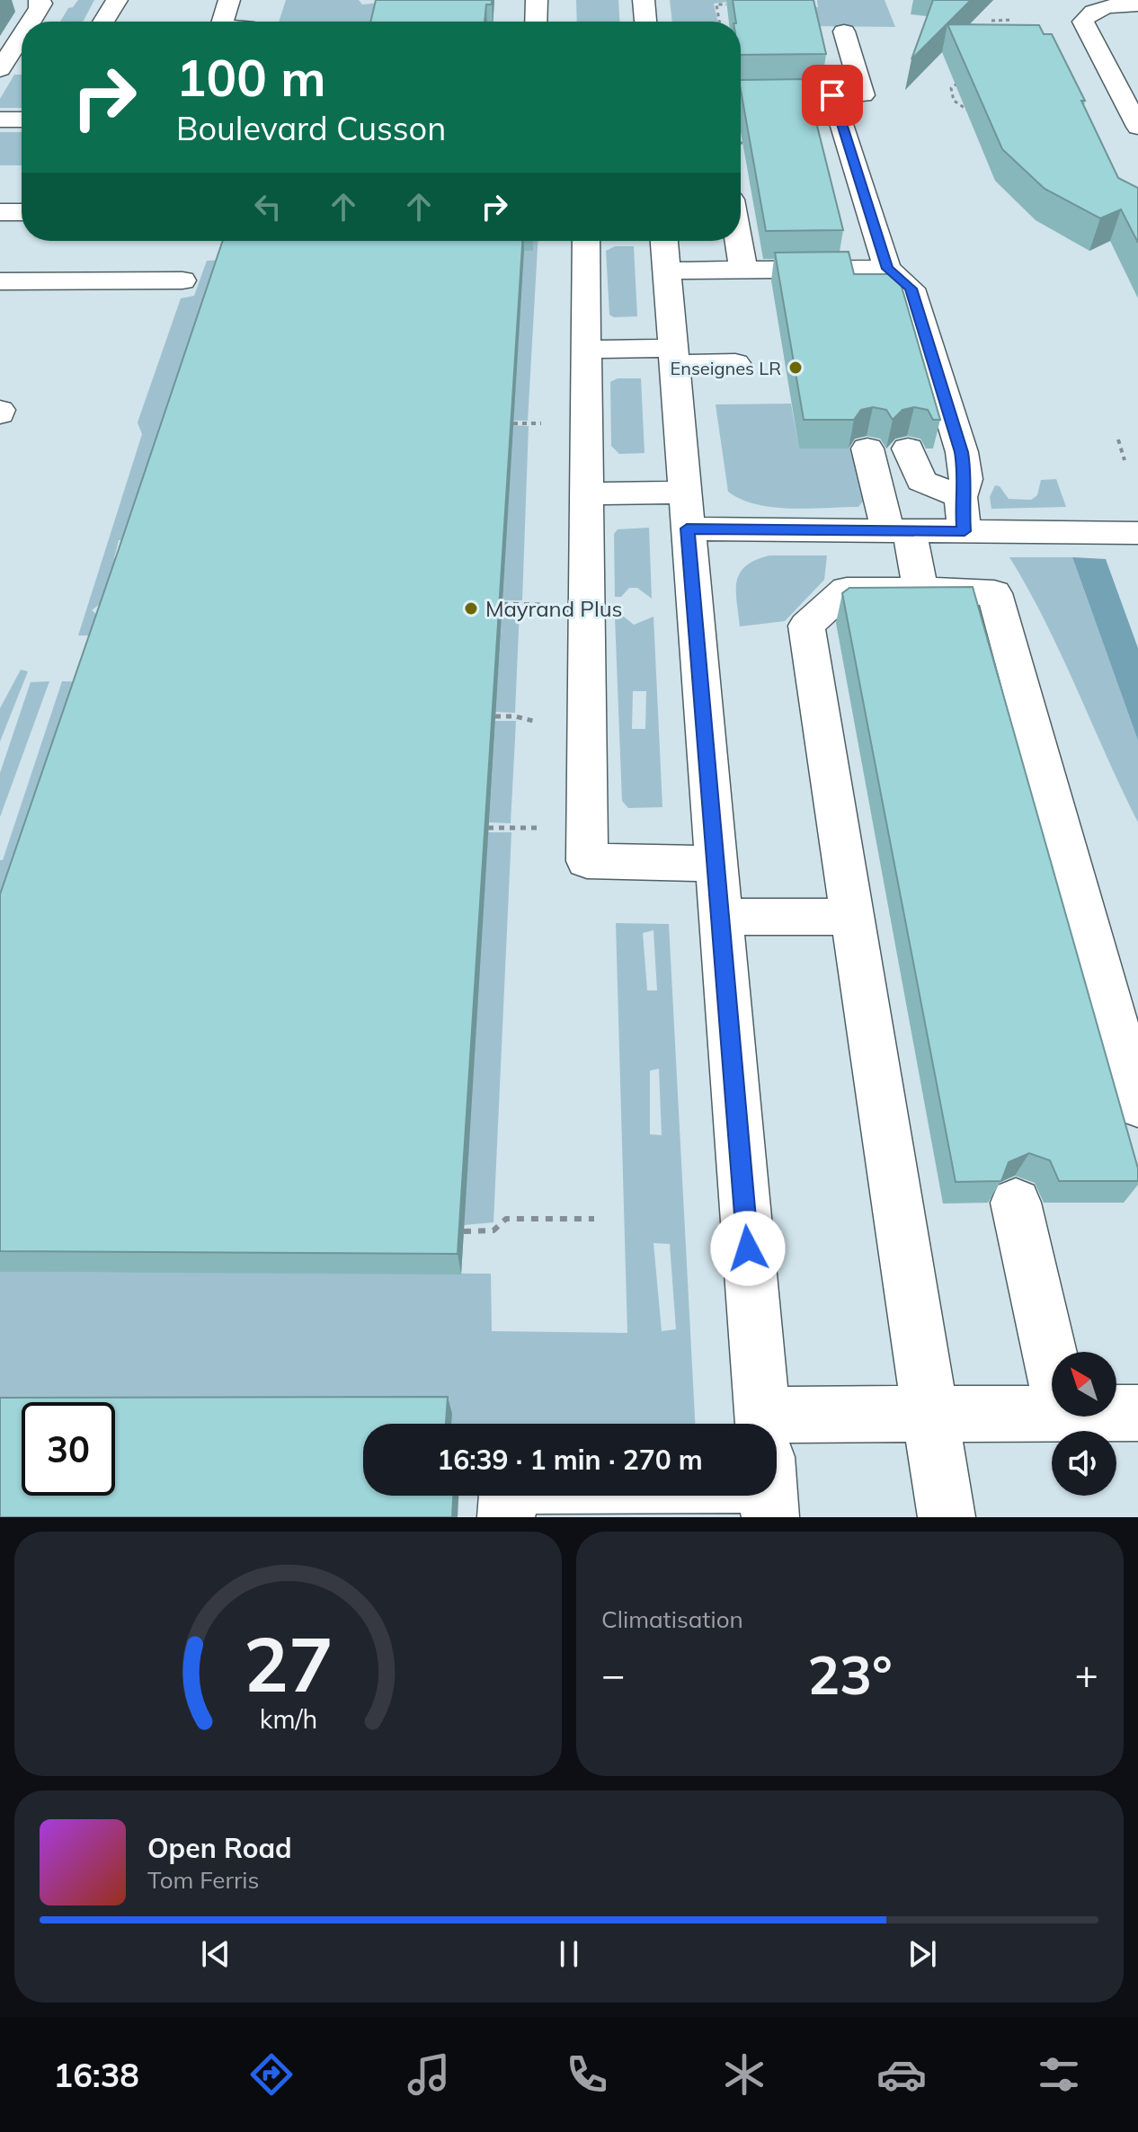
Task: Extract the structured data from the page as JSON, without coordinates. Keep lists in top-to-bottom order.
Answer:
{
  "places": ["Enseignes LR", "Mayrand Plus"],
  "north": "top left",
  "page": {
    "turn": ["100 m", "Boulevard Cusson"],
    "limit": "30",
    "trip": "16:39 · 1 min · 270 m",
    "tile": "Climatisation",
    "heat": ["−", "23°", "+"],
    "song": ["Open Road", "Tom Ferris"],
    "tabs": "16:38",
    "gauge": ["27", "km/h"]
  }
}
